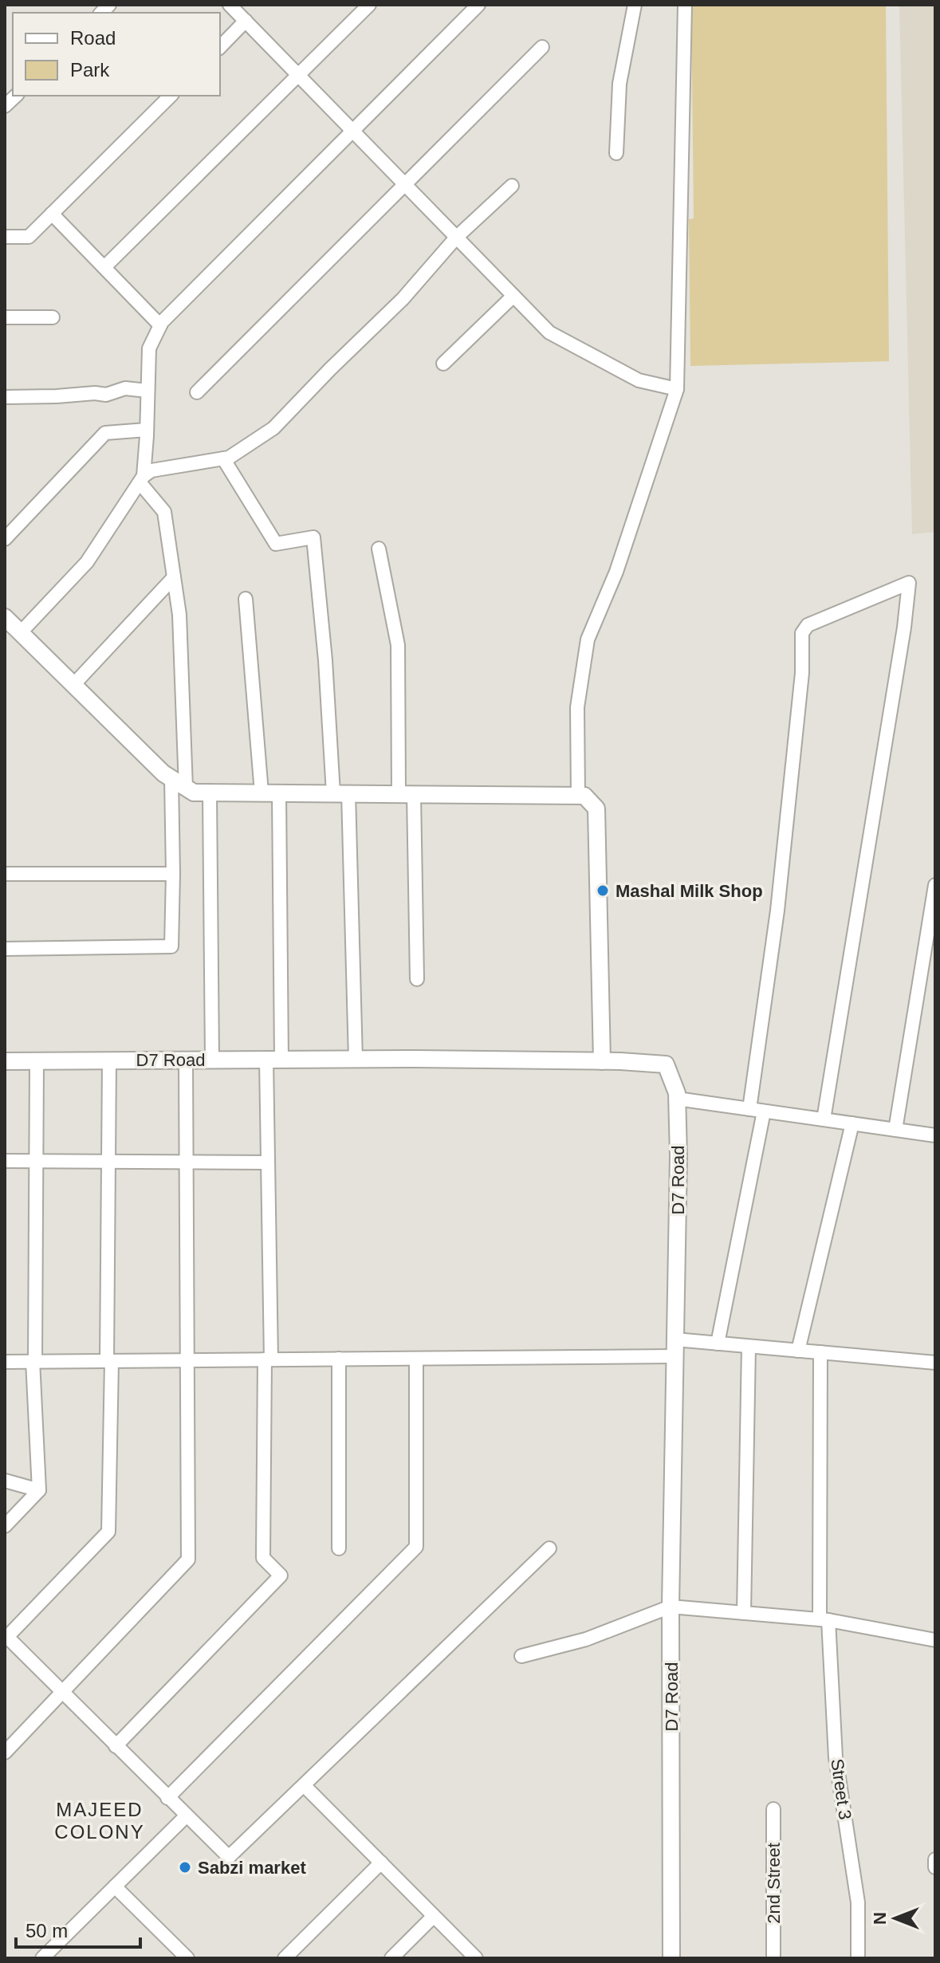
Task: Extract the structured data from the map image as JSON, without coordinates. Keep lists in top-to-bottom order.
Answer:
{
  "streets": {
    "street": ["D7 Road", "Street 3", "2nd Street"]
  },
  "districts": ["MAJEED COLONY"],
  "places": ["Mashal Milk Shop", "Sabzi market"],
  "legend": ["Road", "Park"],
  "scale_bar": "50 m",
  "north": "left"
}
